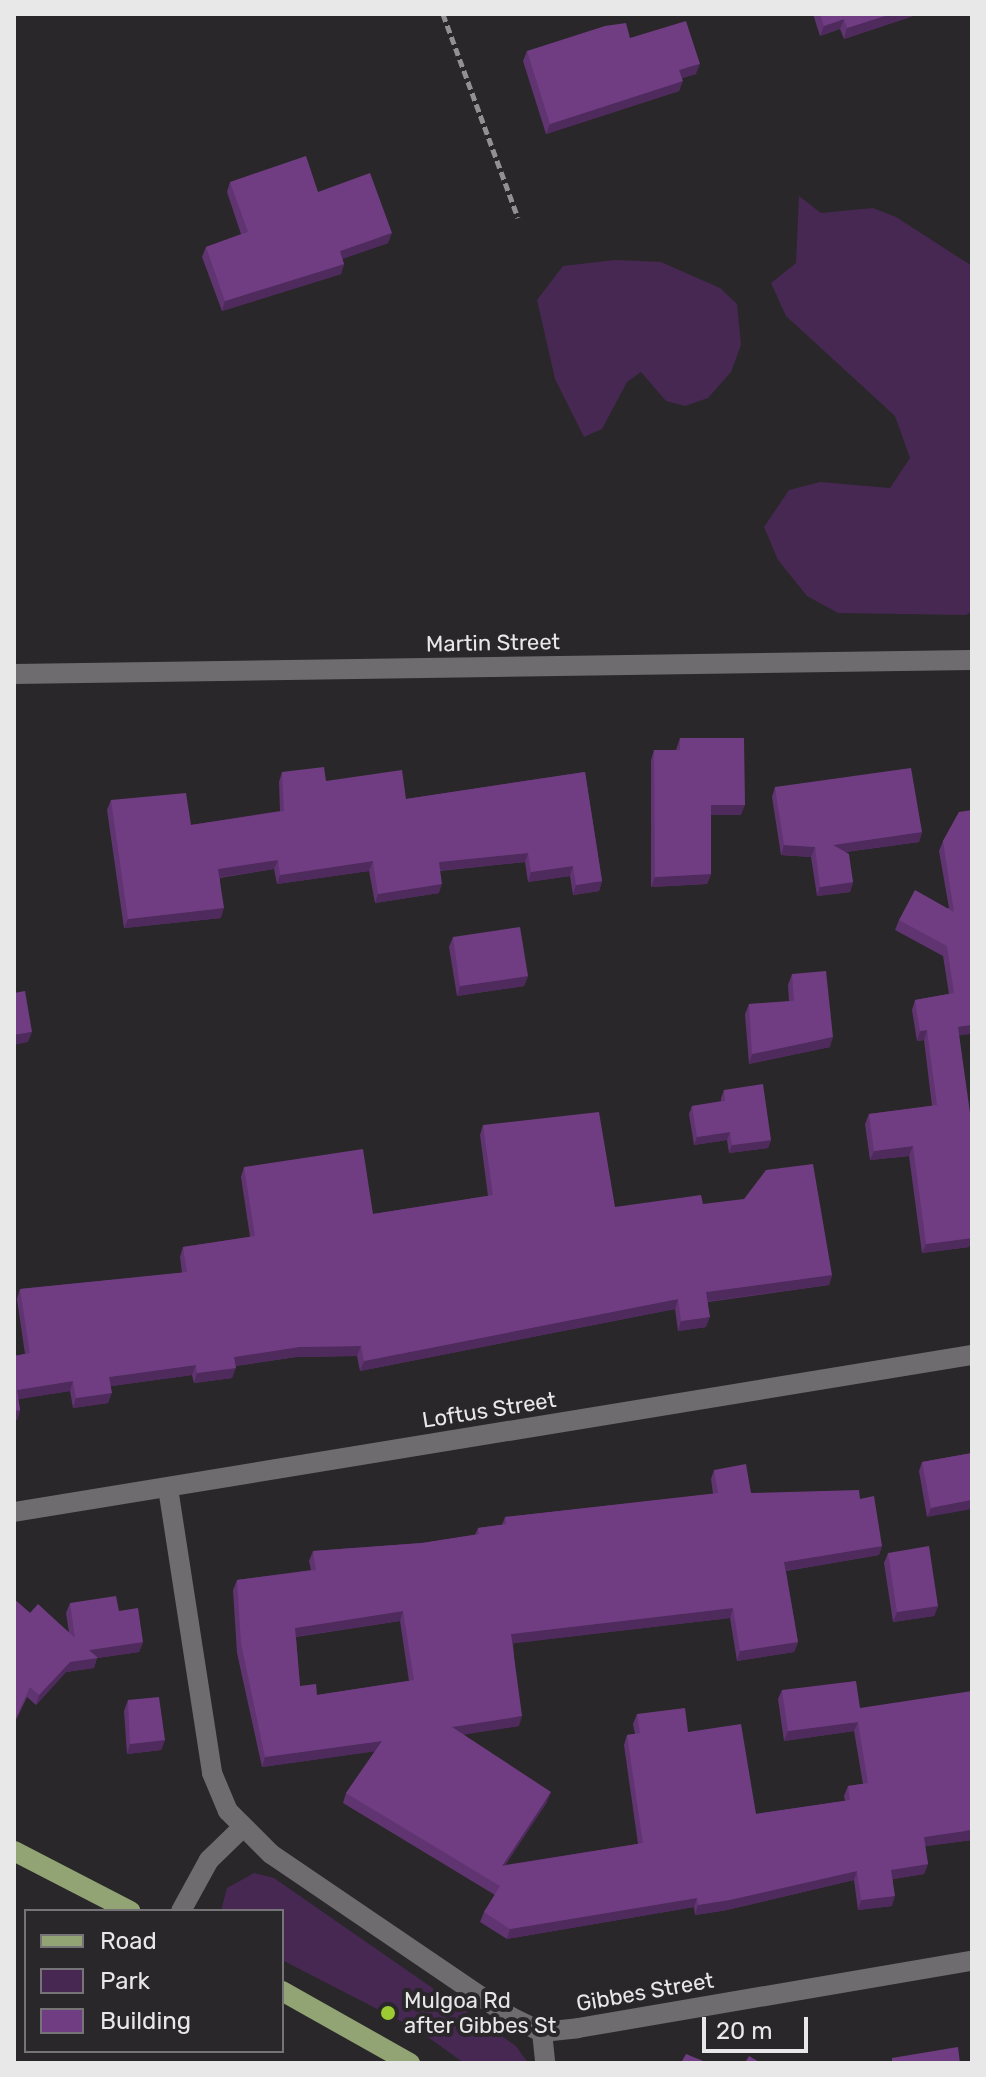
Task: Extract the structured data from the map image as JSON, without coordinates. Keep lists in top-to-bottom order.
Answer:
{
  "streets": {
    "street": ["Martin Street", "Loftus Street", "Gibbes Street"]
  },
  "places": ["Mulgoa Rd after Gibbes St"],
  "legend": ["Road", "Park", "Building"],
  "scale_bar": "20 m"
}
